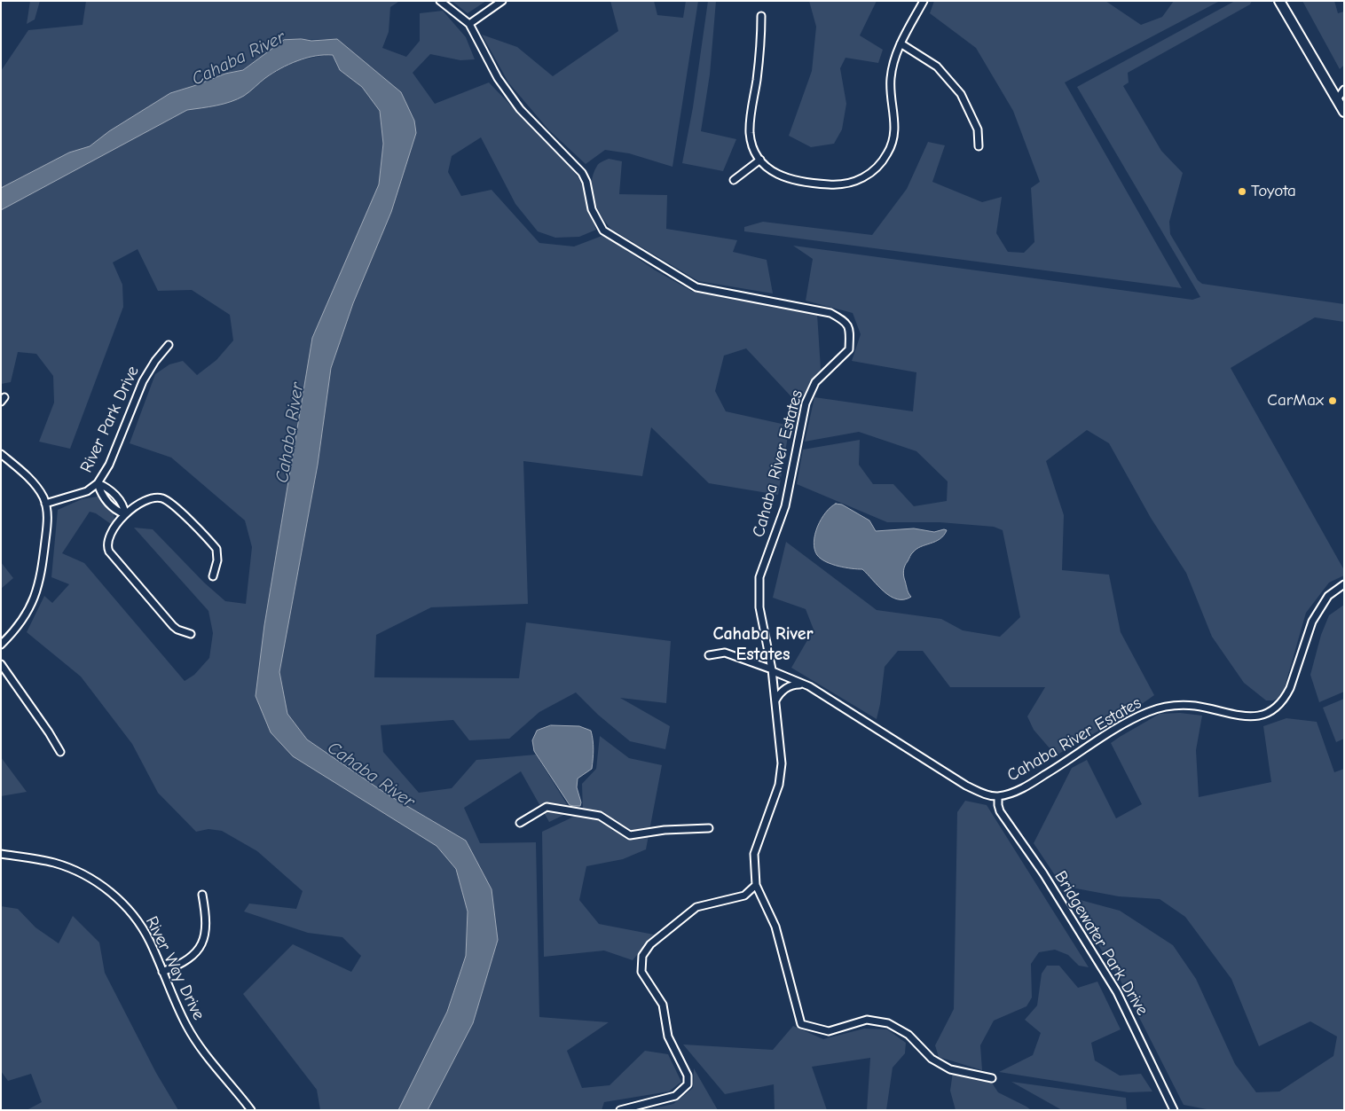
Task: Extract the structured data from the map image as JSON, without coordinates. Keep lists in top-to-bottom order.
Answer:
{
  "streets": {
    "street": [
      "River Park Drive",
      "Cahaba River Estates",
      "Bridgewater Park Drive",
      "River Way Drive"
    ]
  },
  "crossings": [
    ["Cahaba River Estates", "Bridgewater Park Drive"]
  ],
  "districts": ["Cahaba River Estates"],
  "water": ["Cahaba River"],
  "places": ["Toyota", "CarMax"]
}
